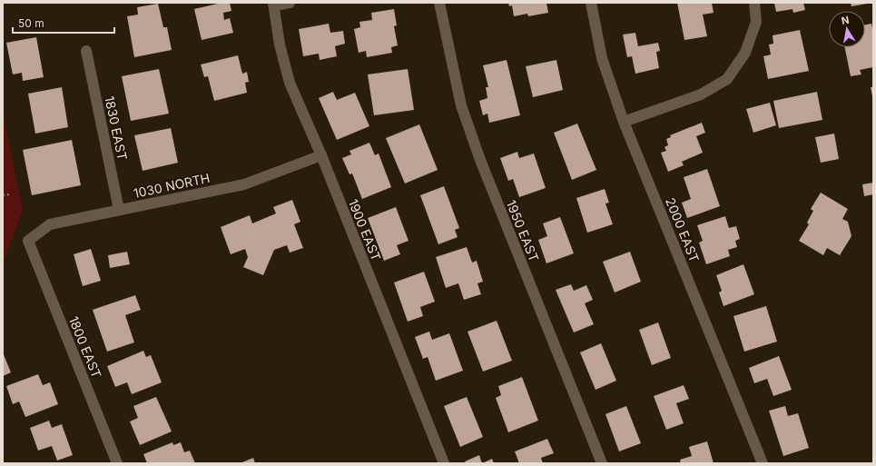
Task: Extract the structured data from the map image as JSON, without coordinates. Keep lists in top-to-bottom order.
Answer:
{
  "streets": {
    "street": [
      "1830 EAST",
      "1030 NORTH",
      "1900 EAST",
      "2000 EAST",
      "1950 EAST",
      "1800 EAST"
    ]
  },
  "crossings": [
    ["1830 EAST", "1030 NORTH"],
    ["1030 NORTH", "1900 EAST"],
    ["1030 NORTH", "1800 EAST"]
  ],
  "scale_bar": "50 m",
  "north": "top"
}
